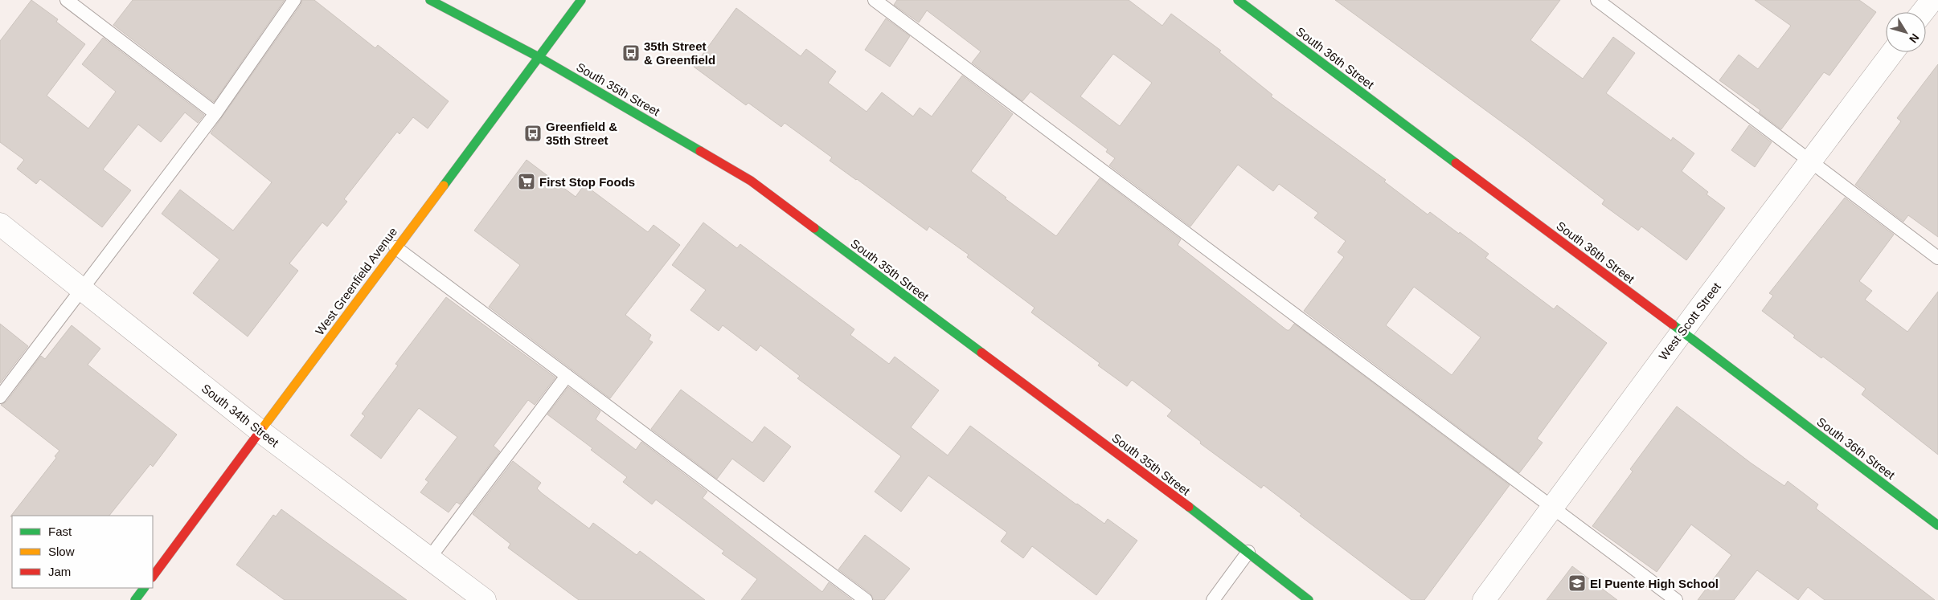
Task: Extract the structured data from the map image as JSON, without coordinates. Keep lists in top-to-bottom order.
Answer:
{
  "streets": {
    "main road": ["South 36th Street", "South 35th Street", "West Greenfield Avenue"],
    "street": ["West Scott Street", "South 34th Street"]
  },
  "crossings": [
    ["South 36th Street", "West Scott Street"],
    ["South 35th Street", "West Greenfield Avenue"],
    ["West Greenfield Avenue", "South 34th Street"]
  ],
  "places": {
    "bus stop": ["35th Street & Greenfield", "Greenfield & 35th Street"],
    "supermarket": ["First Stop Foods"],
    "school or university": ["El Puente High School"]
  },
  "legend": ["Fast", "Slow", "Jam"],
  "north": "bottom right"
}
